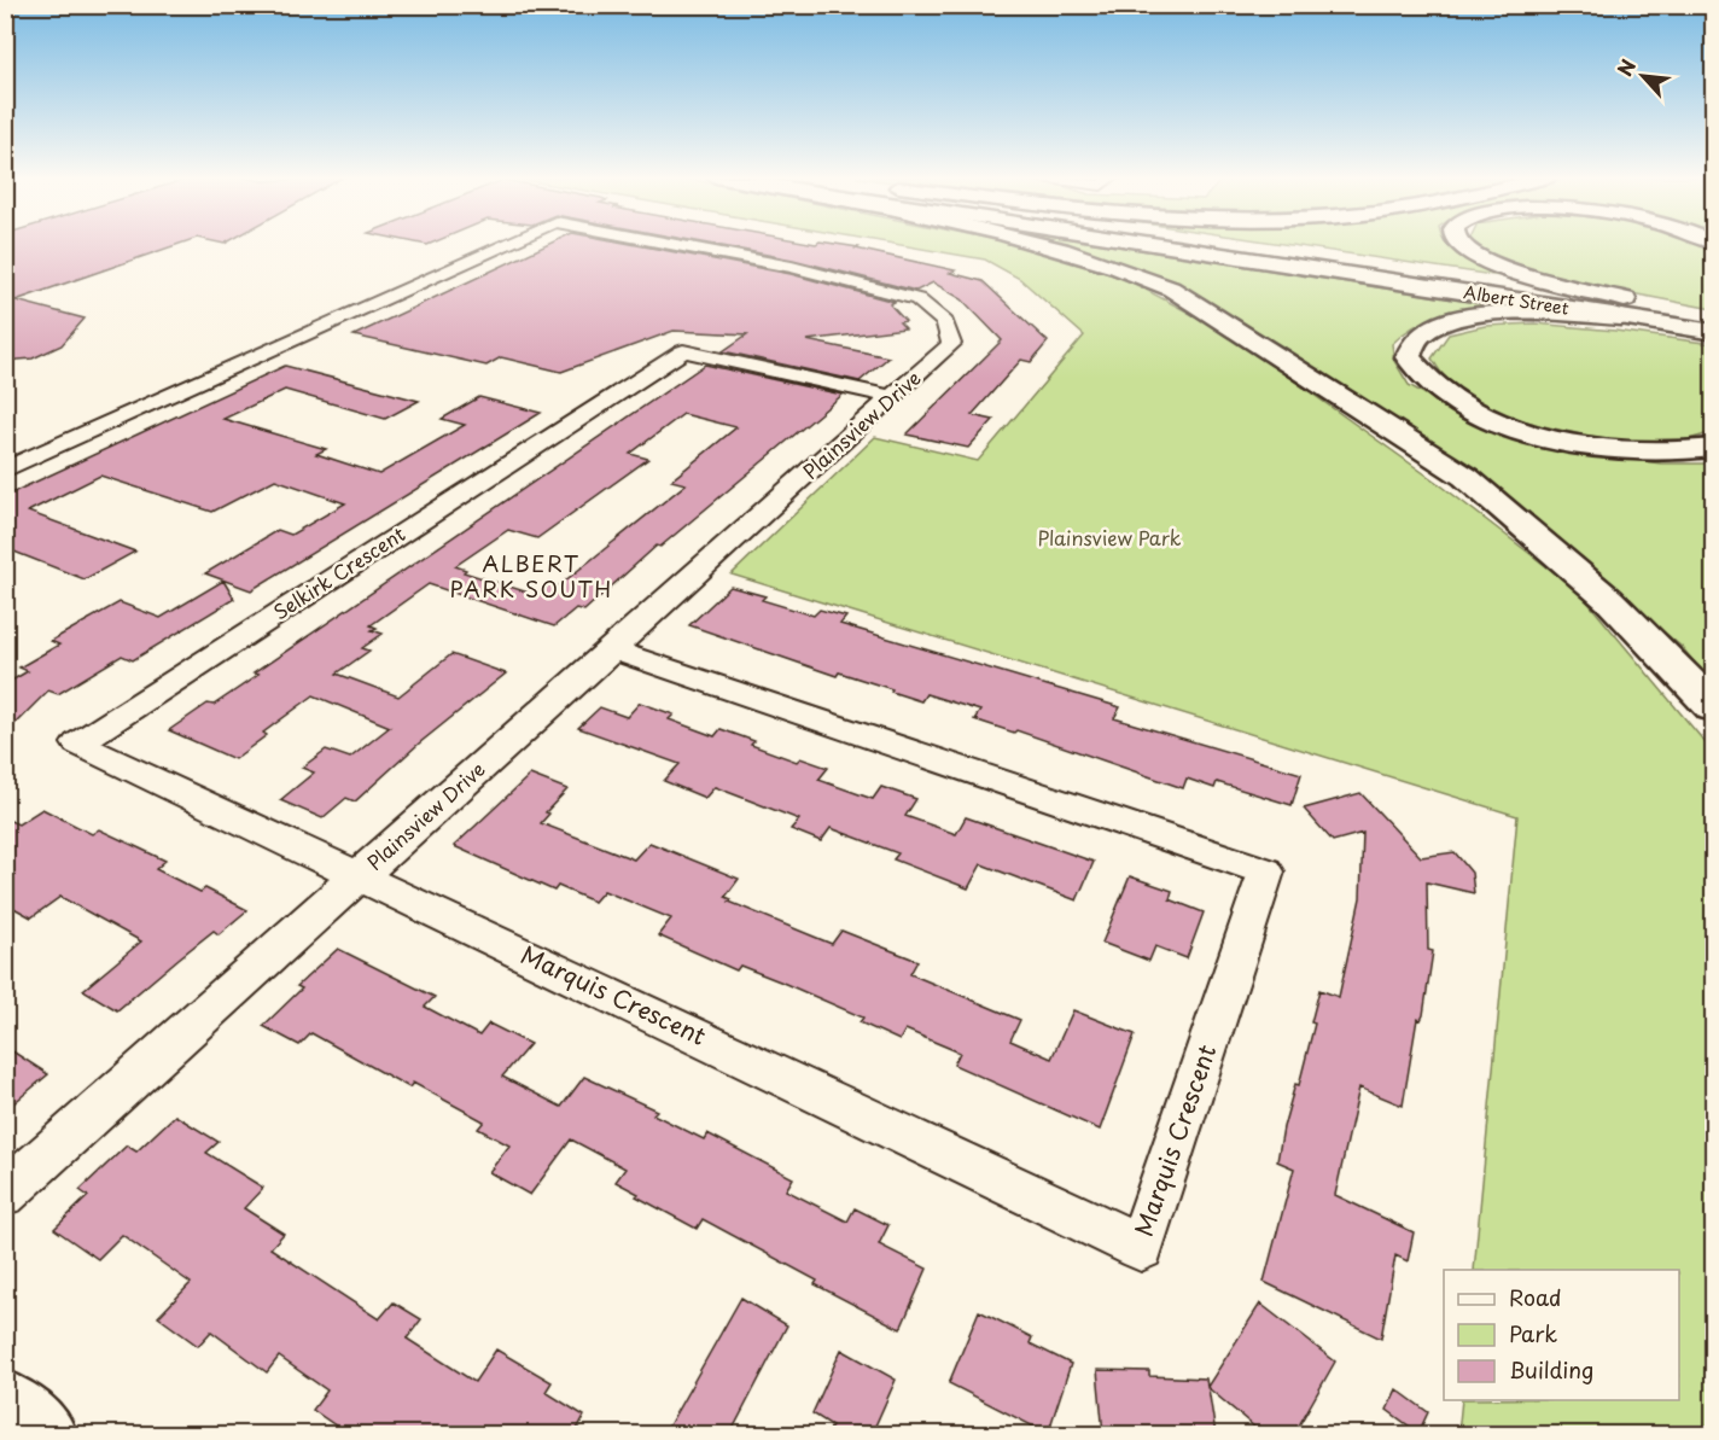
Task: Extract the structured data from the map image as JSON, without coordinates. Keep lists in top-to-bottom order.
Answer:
{
  "streets": {
    "main road": ["Albert Street"],
    "street": ["Plainsview Drive", "Selkirk Crescent", "Marquis Crescent"]
  },
  "crossings": [
    ["Plainsview Drive", "Selkirk Crescent"],
    ["Plainsview Drive", "Marquis Crescent"],
    ["Selkirk Crescent", "Marquis Crescent"]
  ],
  "districts": ["ALBERT PARK SOUTH"],
  "parks": ["Plainsview Park"],
  "legend": ["Road", "Park", "Building"],
  "north": "top left"
}
